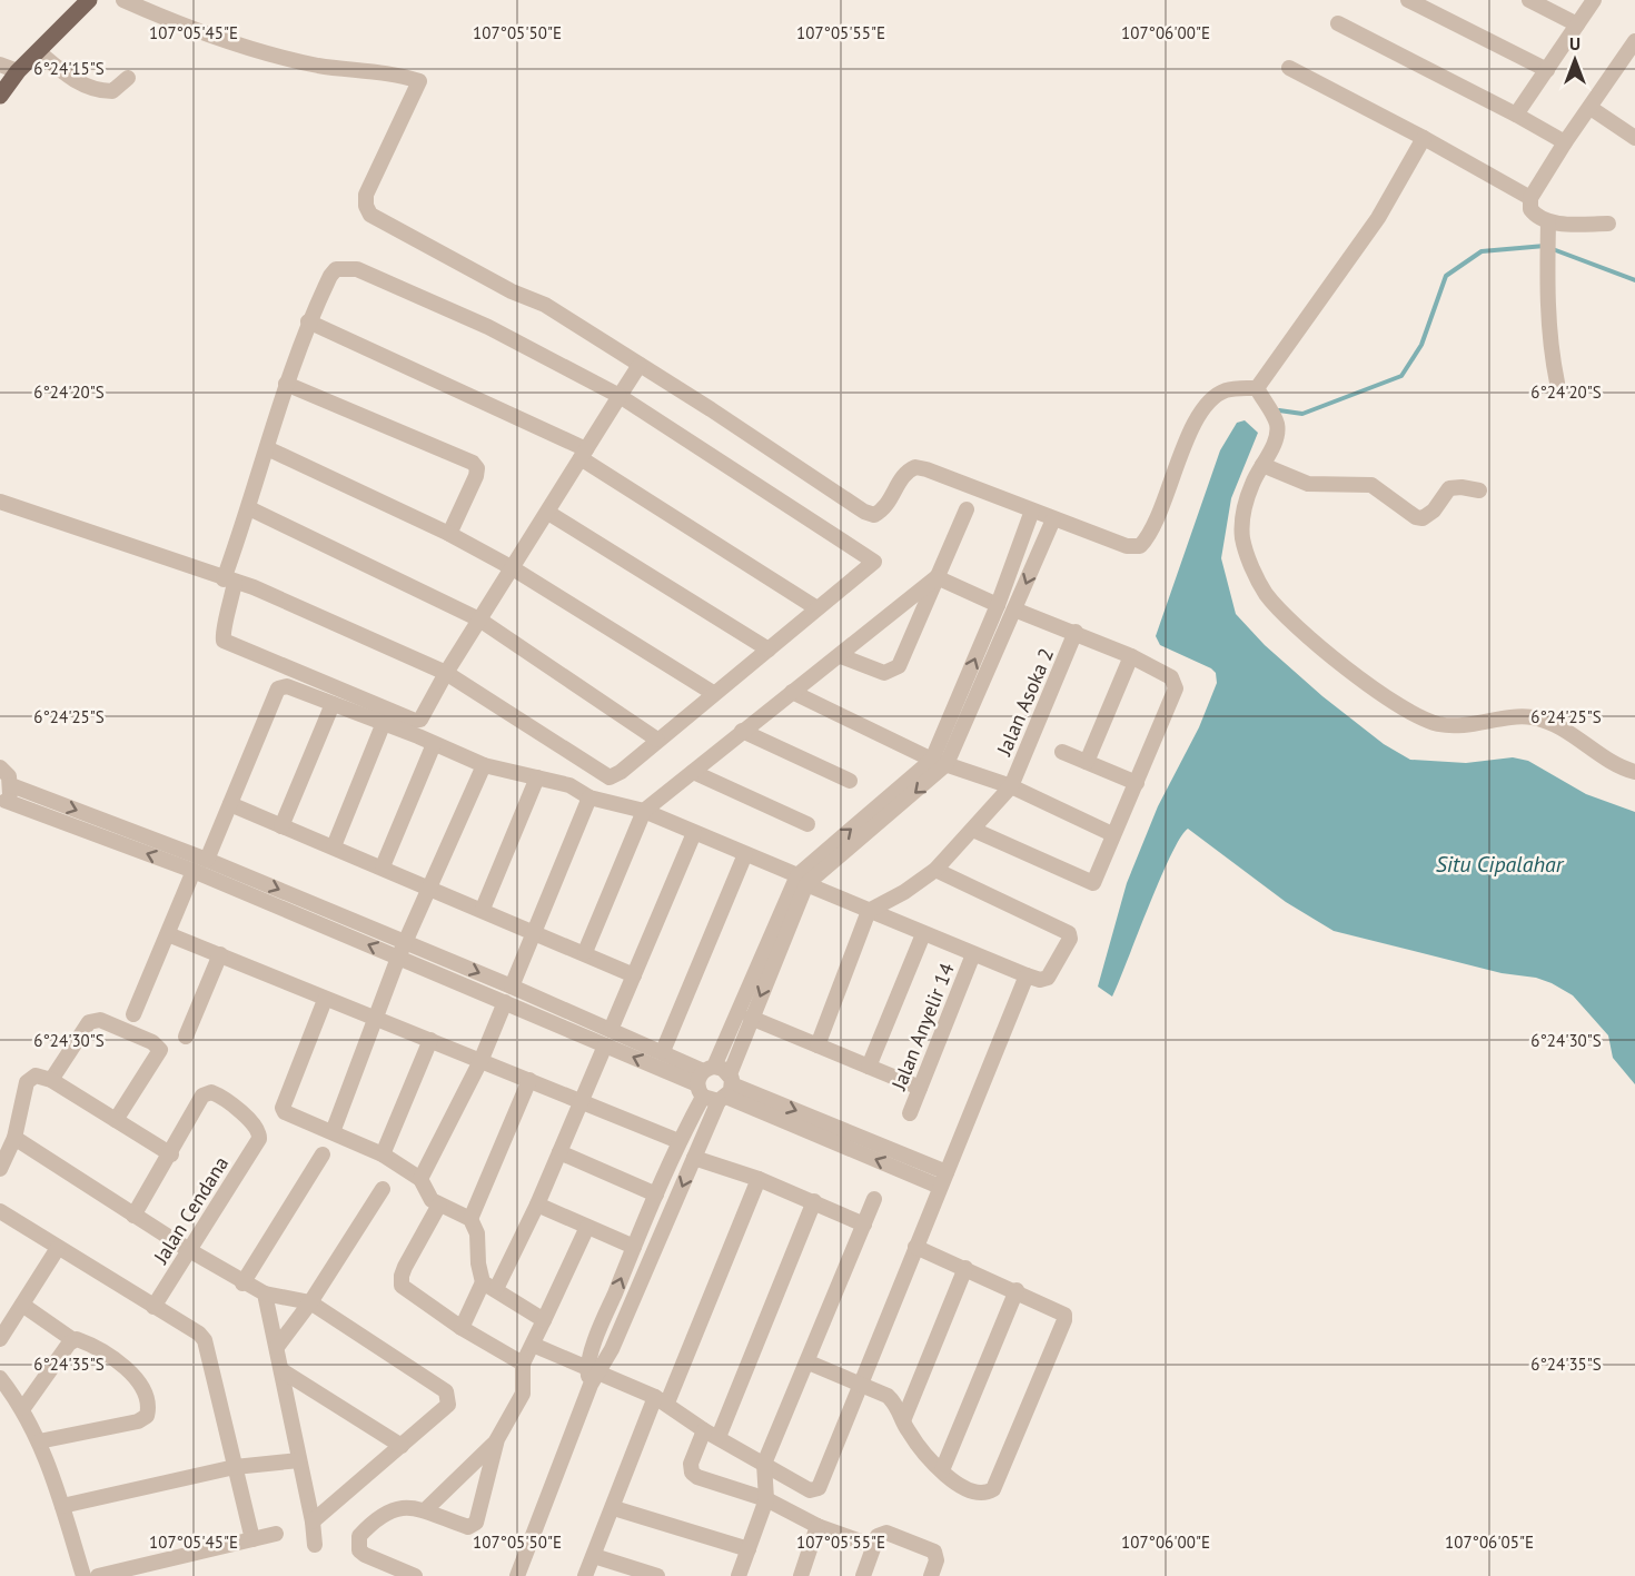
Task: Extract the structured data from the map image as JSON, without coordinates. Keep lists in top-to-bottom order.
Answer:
{
  "streets": {
    "street": ["Jalan Asoka 2", "Jalan Anyelir 14", "Jalan Cendana"]
  },
  "water": ["Situ Cipalahar"],
  "north": "top",
  "coordinates": [
    "107°05'45\"E",
    "107°05'50\"E",
    "107°05'55\"E",
    "107°06'00\"E",
    "6°24'15\"S",
    "6°24'20\"S",
    "6°24'25\"S",
    "6°24'30\"S",
    "6°24'35\"S",
    "107°06'05\"E"
  ]
}
